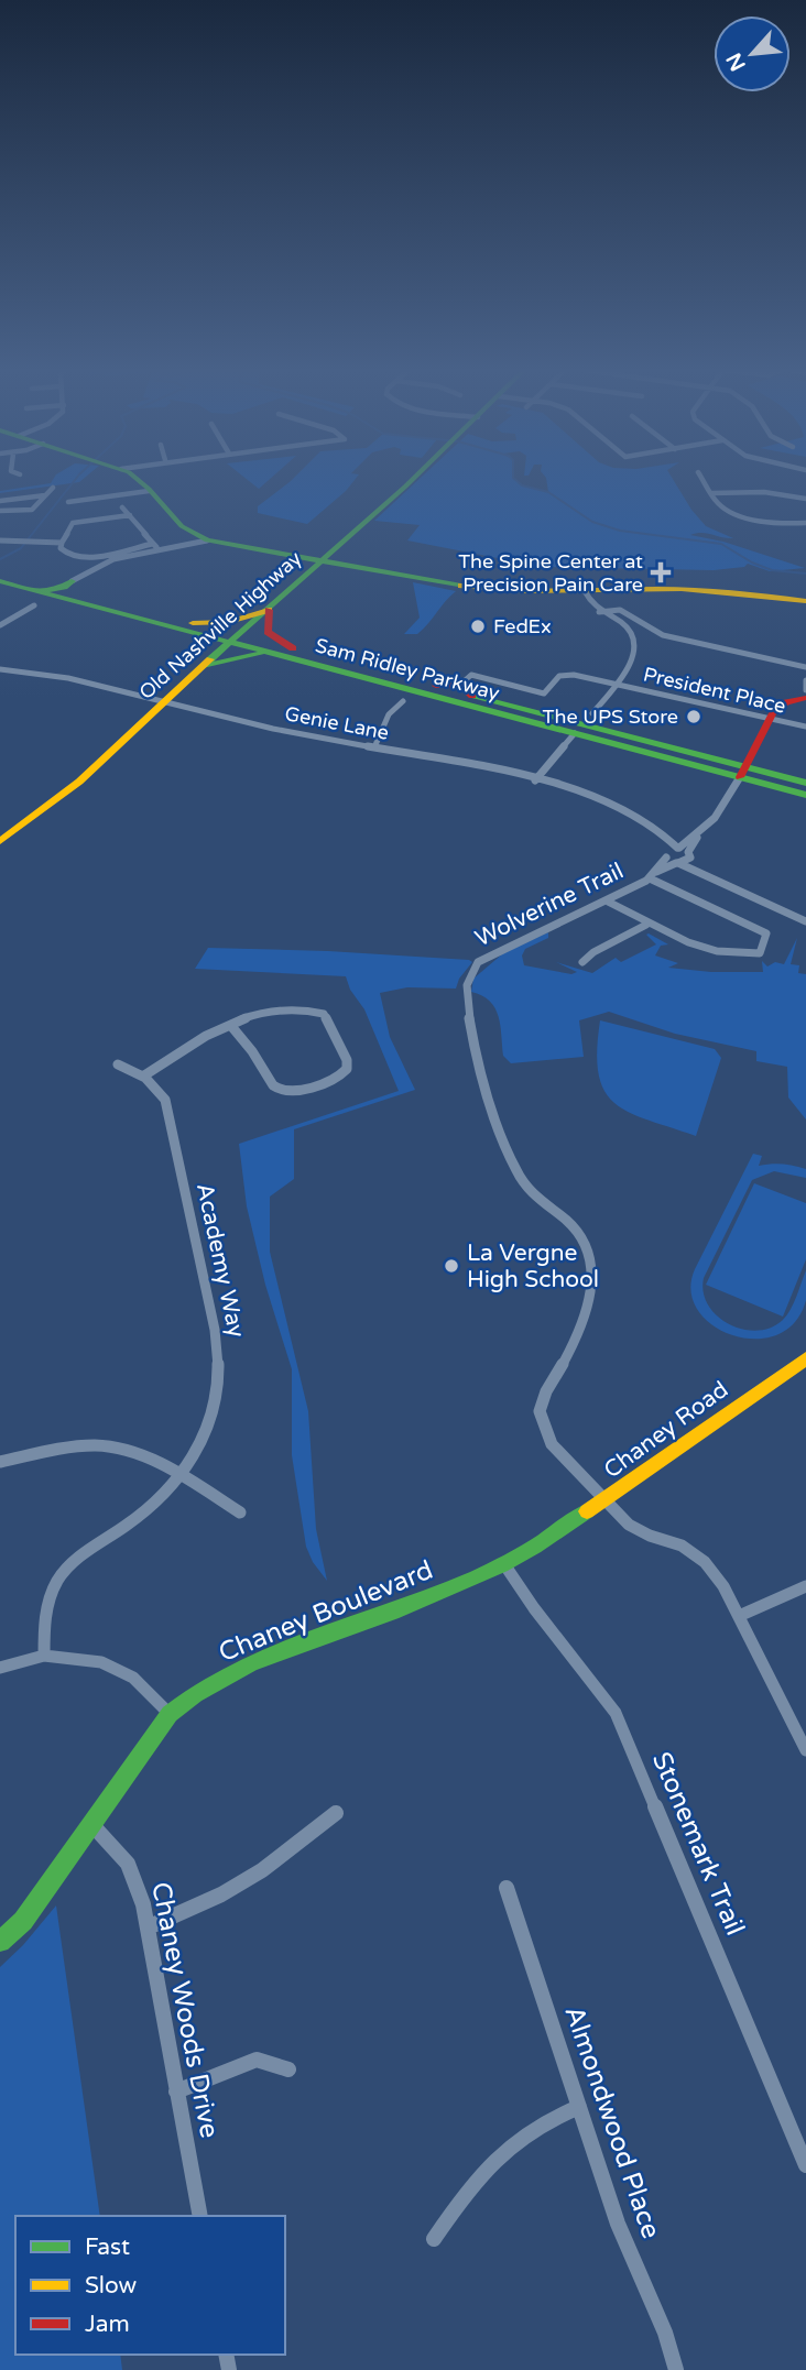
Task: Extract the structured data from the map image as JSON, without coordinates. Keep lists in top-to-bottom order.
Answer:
{
  "streets": {
    "main road": [
      "Old Nashville Highway",
      "Sam Ridley Parkway",
      "Chaney Road",
      "Chaney Boulevard"
    ],
    "street": [
      "President Place",
      "Genie Lane",
      "Wolverine Trail",
      "Academy Way",
      "Stonemark Trail",
      "Chaney Woods Drive",
      "Almondwood Place"
    ]
  },
  "crossings": [
    ["Old Nashville Highway", "Sam Ridley Parkway"],
    ["Old Nashville Highway", "Genie Lane"],
    ["Sam Ridley Parkway", "Wolverine Trail"],
    ["Genie Lane", "Wolverine Trail"],
    ["Wolverine Trail", "Chaney Road"],
    ["Chaney Road", "Chaney Boulevard"],
    ["Chaney Boulevard", "Stonemark Trail"],
    ["Chaney Boulevard", "Chaney Woods Drive"]
  ],
  "places": {
    "health": ["The Spine Center at Precision Pain Care"],
    "other": ["FedEx", "The UPS Store", "La Vergne High School"]
  },
  "legend": ["Fast", "Slow", "Jam"],
  "north": "bottom left"
}
